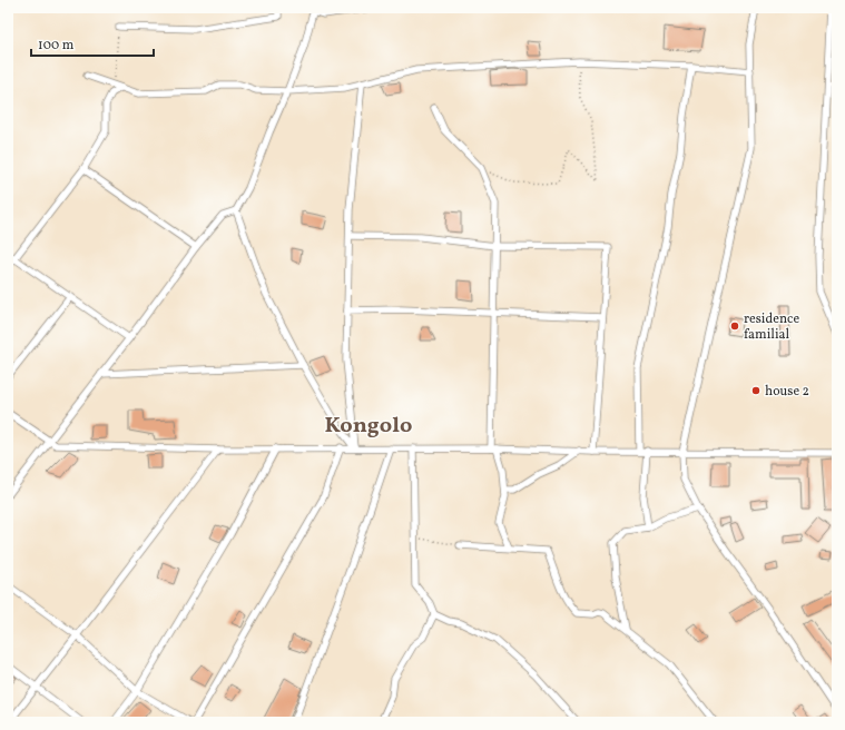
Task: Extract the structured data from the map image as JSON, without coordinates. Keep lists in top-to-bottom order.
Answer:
{
  "districts": ["Kongolo"],
  "places": ["residence familial", "house 2"],
  "scale_bar": "100 m"
}
